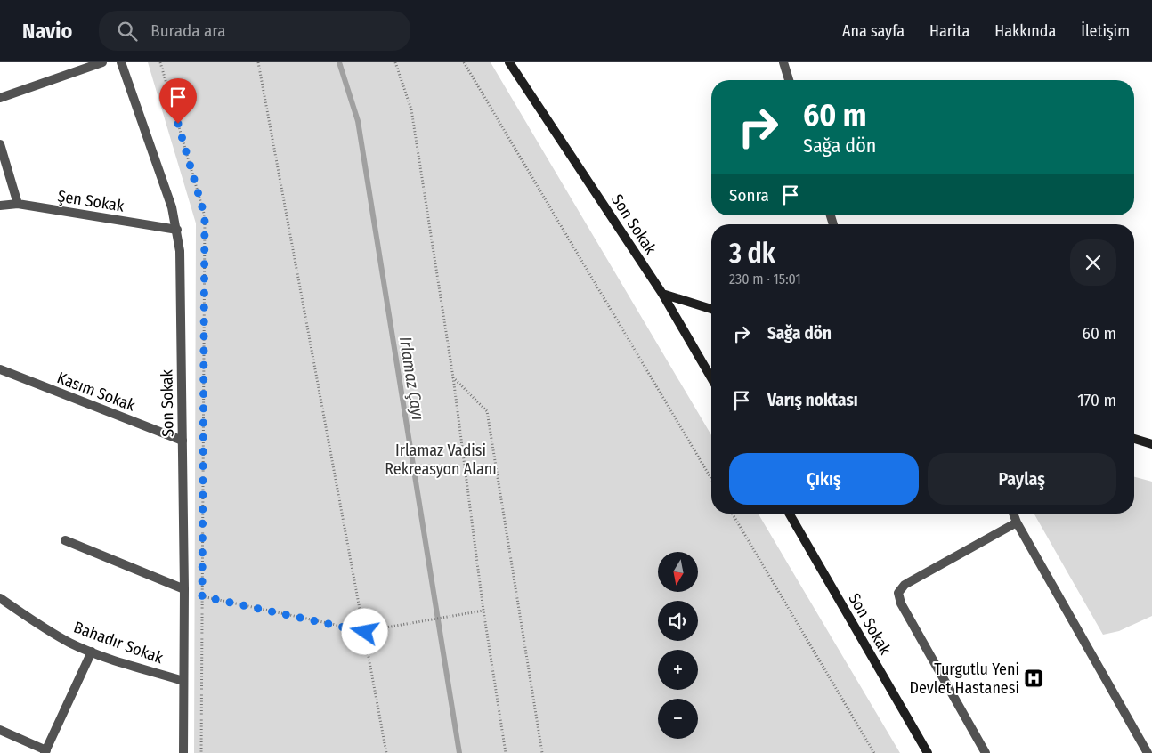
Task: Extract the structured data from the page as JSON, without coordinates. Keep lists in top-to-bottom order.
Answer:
{
  "streets": {
    "main road": ["Son Sokak"],
    "street": ["Şen Sokak", "Kasım Sokak", "Bahadır Sokak"]
  },
  "crossings": [
    ["Şen Sokak", "Son Sokak"],
    ["Son Sokak", "Kasım Sokak"],
    ["Son Sokak", "Bahadır Sokak"]
  ],
  "water": ["Irlamaz Çayı"],
  "parks": ["Irlamaz Vadisi Rekreasyon Alanı"],
  "places": {
    "hospital": ["Turgutlu Yeni Devlet Hastanesi"]
  },
  "north": "bottom",
  "page": {
    "header": "Navio",
    "search": "Burada ara",
    "nav": [
      "Ana sayfa",
      "Harita",
      "Hakkında",
      "İletişim"
    ],
    "turn": ["60 m", "Sağa dön"],
    "then": "Sonra",
    "heading": ["3 dk", "230 m · 15:01"],
    "list": [
      {
        "name": "Sağa dön",
        "value": "60 m"
      },
      {
        "name": "Varış noktası",
        "value": "170 m"
      }
    ],
    "buttons": ["Çıkış", "Paylaş"],
    "map_buttons": ["+", "−"]
  }
}
